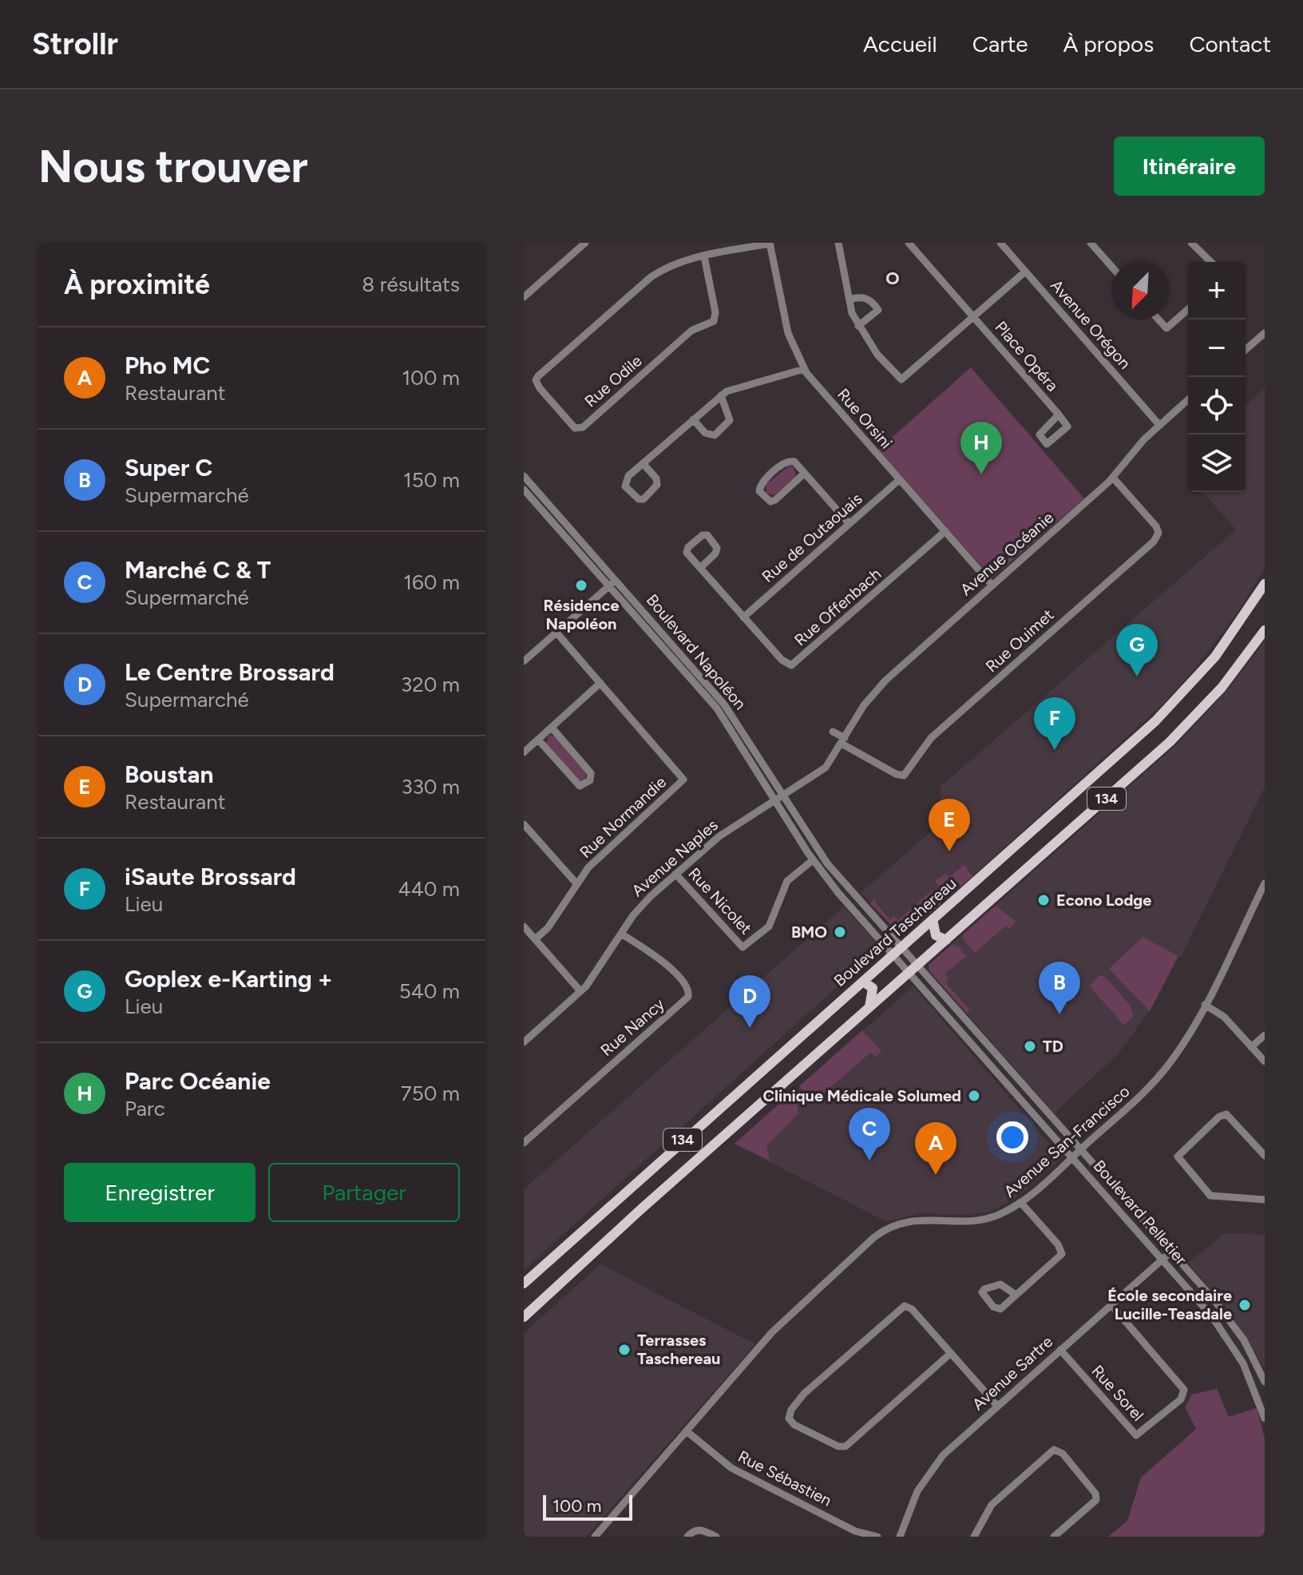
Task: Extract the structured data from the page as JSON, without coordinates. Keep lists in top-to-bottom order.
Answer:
{
  "streets": {
    "main road": ["134", "Boulevard Taschereau"],
    "street": [
      "Avenue Orégon",
      "Place Opéra",
      "Rue Odile",
      "Rue Orsini",
      "Rue de Outaouais",
      "Avenue Océanie",
      "Rue Offenbach",
      "Rue Ouimet",
      "Boulevard Napoléon",
      "Rue Normandie",
      "Avenue Naples",
      "Rue Nicolet",
      "Rue Nancy",
      "Avenue San-Francisco",
      "Boulevard Pelletier",
      "Avenue Sartre",
      "Rue Sorel",
      "Rue Sébastien"
    ]
  },
  "crossings": [
    ["Avenue Orégon", "Avenue Océanie"],
    ["Rue Odile", "Rue Orsini"],
    ["Rue Orsini", "Rue de Outaouais"],
    ["Rue Orsini", "Avenue Océanie"],
    ["Rue Orsini", "Rue Offenbach"],
    ["Rue de Outaouais", "Rue Offenbach"],
    ["Avenue Océanie", "Rue Ouimet"],
    ["Avenue Océanie", "Boulevard Napoléon"],
    ["Avenue Océanie", "Avenue Naples"],
    ["Boulevard Napoléon", "Avenue Naples"],
    ["Boulevard Napoléon", "Rue Nicolet"],
    ["Boulevard Napoléon", "Boulevard Taschereau"],
    ["Boulevard Napoléon", "Boulevard Pelletier"],
    ["134", "Boulevard Pelletier"],
    ["Avenue Naples", "Rue Nicolet"],
    ["Avenue Naples", "Rue Nancy"],
    ["Boulevard Taschereau", "Boulevard Pelletier"],
    ["Avenue San-Francisco", "Boulevard Pelletier"],
    ["Avenue San-Francisco", "Rue Sébastien"],
    ["Boulevard Pelletier", "Avenue Sartre"],
    ["Avenue Sartre", "Rue Sorel"]
  ],
  "districts": ["O"],
  "places": [
    "Résidence Napoléon",
    "Econo Lodge",
    "BMO",
    "TD",
    "Clinique Médicale Solumed",
    "École secondaire Lucille-Teasdale",
    "Terrasses Taschereau"
  ],
  "scale_bar": "100 m",
  "north": "bottom left",
  "page": {
    "header": "Strollr",
    "nav": [
      "Accueil",
      "Carte",
      "À propos",
      "Contact"
    ],
    "buttons": [
      "Itinéraire",
      ["Enregistrer", "Partager"]
    ],
    "title": "Nous trouver",
    "heading": ["À proximité", "8 résultats"],
    "map_buttons": ["+", "−"],
    "list": [
      {
        "mark": "A",
        "name": "Pho MC",
        "note": "Restaurant",
        "value": "100 m"
      },
      {
        "mark": "B",
        "name": "Super C",
        "note": "Supermarché",
        "value": "150 m"
      },
      {
        "mark": "C",
        "name": "Marché C & T",
        "note": "Supermarché",
        "value": "160 m"
      },
      {
        "mark": "D",
        "name": "Le Centre Brossard",
        "note": "Supermarché",
        "value": "320 m"
      },
      {
        "mark": "E",
        "name": "Boustan",
        "note": "Restaurant",
        "value": "330 m"
      },
      {
        "mark": "F",
        "name": "iSaute Brossard",
        "note": "Lieu",
        "value": "440 m"
      },
      {
        "mark": "G",
        "name": "Goplex e-Karting +",
        "note": "Lieu",
        "value": "540 m"
      },
      {
        "mark": "H",
        "name": "Parc Océanie",
        "note": "Parc",
        "value": "750 m"
      }
    ],
    "pins": [
      "H",
      "G",
      "F",
      "E",
      "B",
      "D",
      "C",
      "A"
    ],
    "scale": "100 m"
  }
}
